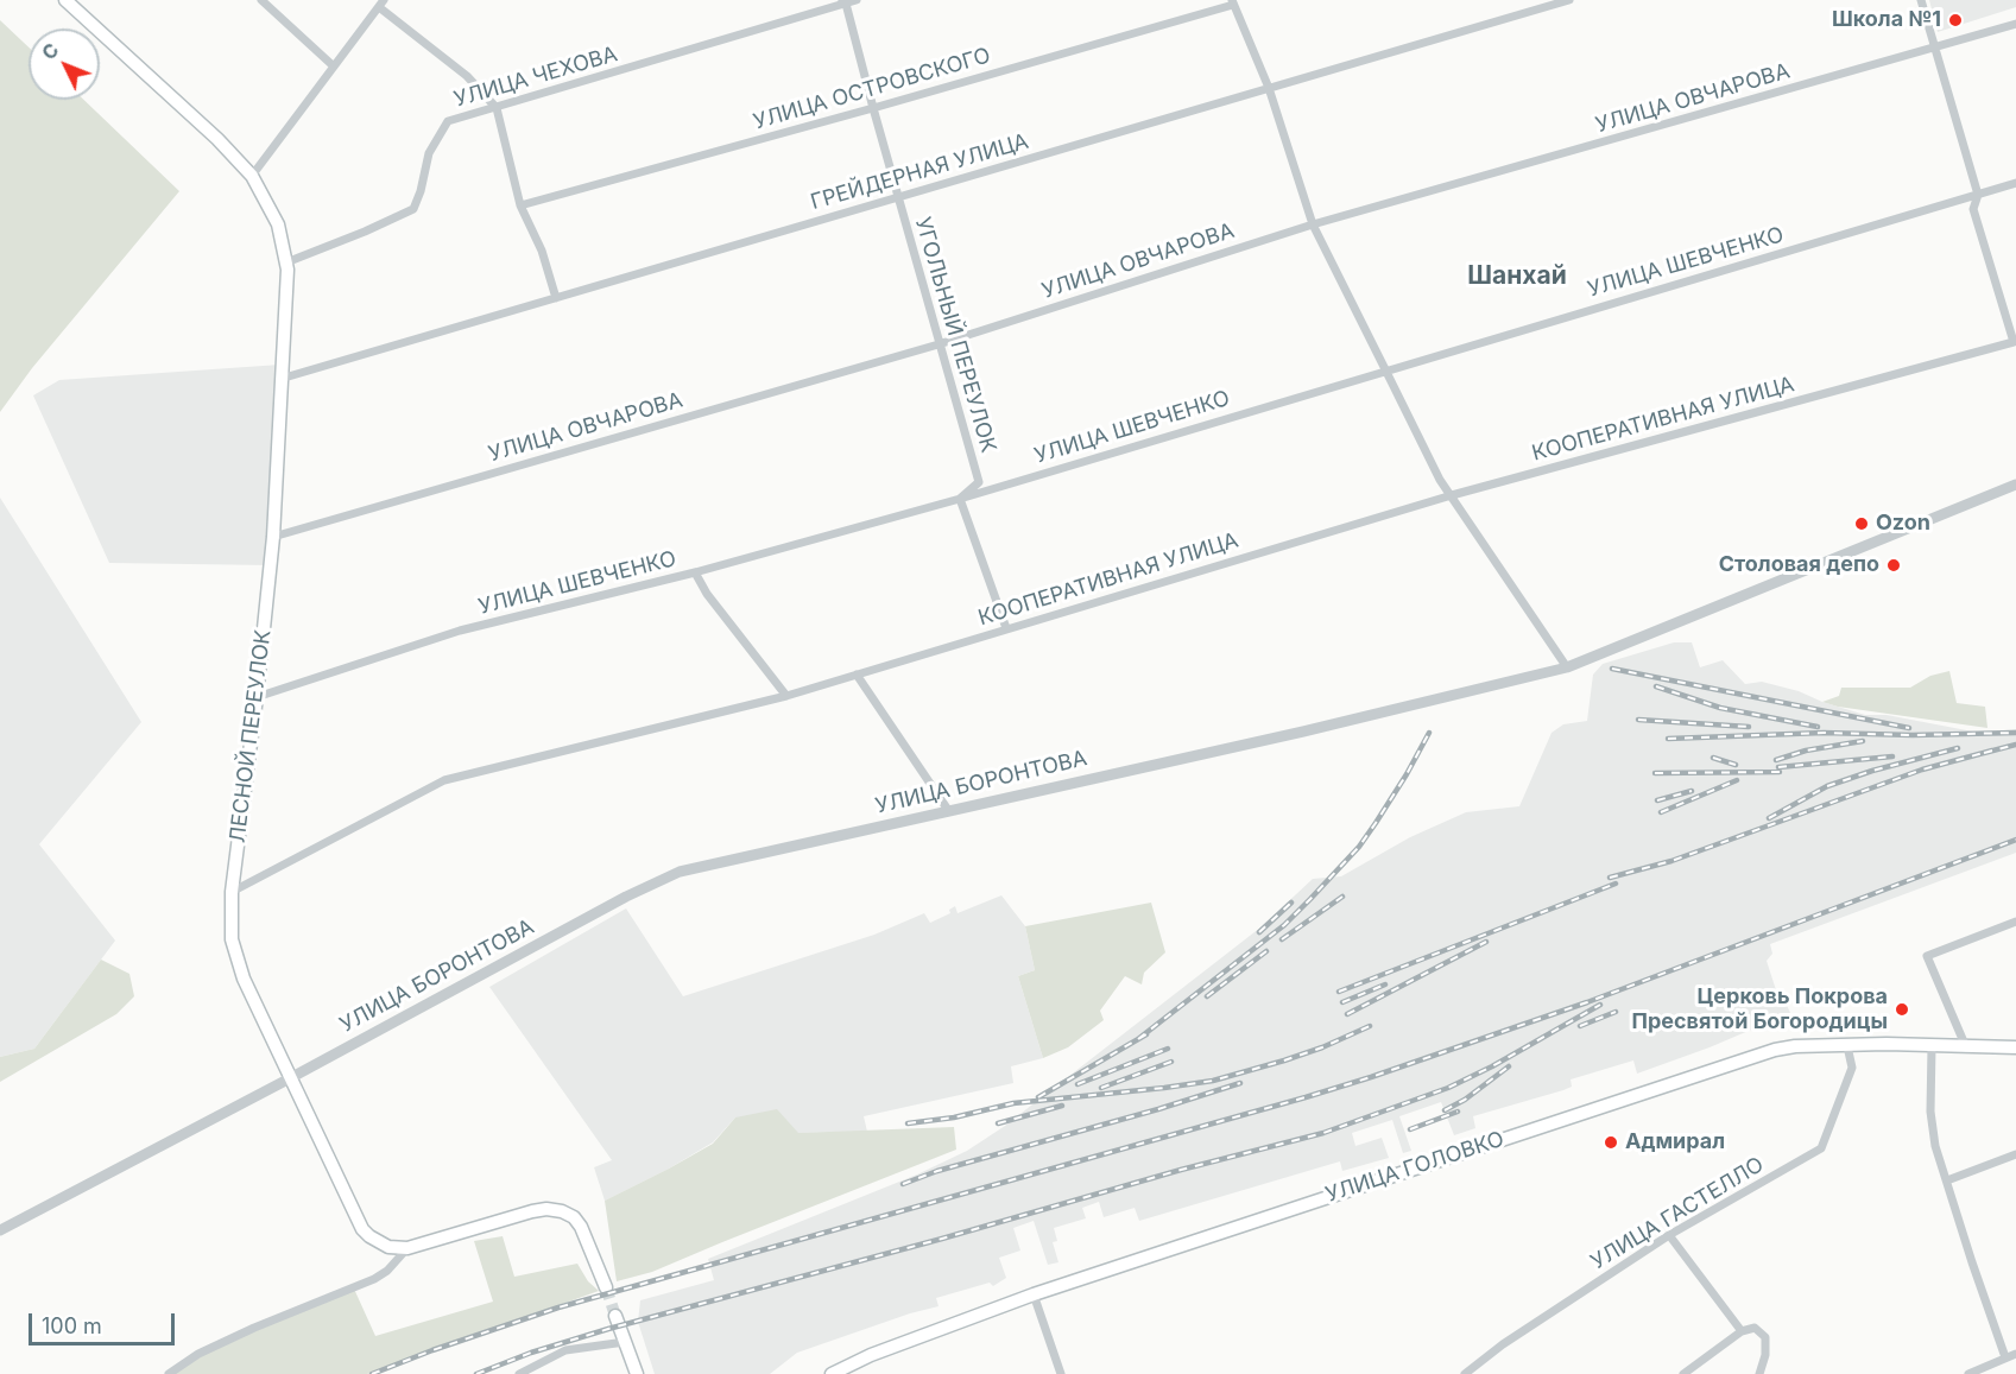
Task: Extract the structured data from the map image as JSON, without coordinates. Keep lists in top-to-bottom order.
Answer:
{
  "streets": {
    "main road": ["ЛЕСНОЙ ПЕРЕУЛОК", "УЛИЦА ГОЛОВКО"],
    "street": [
      "УЛИЦА ЧЕХОВА",
      "УЛИЦА ОСТРОВСКОГО",
      "УЛИЦА ОВЧАРОВА",
      "ГРЕЙДЕРНАЯ УЛИЦА",
      "УЛИЦА ШЕВЧЕНКО",
      "УГОЛЬНЫЙ ПЕРЕУЛОК",
      "КООПЕРАТИВНАЯ УЛИЦА",
      "УЛИЦА БОРОНТОВА",
      "УЛИЦА ГАСТЕЛЛО"
    ]
  },
  "crossings": [
    ["УЛИЦА ЧЕХОВА", "УГОЛЬНЫЙ ПЕРЕУЛОК"],
    ["УЛИЦА ЧЕХОВА", "ЛЕСНОЙ ПЕРЕУЛОК"],
    ["УЛИЦА ОСТРОВСКОГО", "УГОЛЬНЫЙ ПЕРЕУЛОК"],
    ["УЛИЦА ОВЧАРОВА", "УГОЛЬНЫЙ ПЕРЕУЛОК"],
    ["УЛИЦА ОВЧАРОВА", "ЛЕСНОЙ ПЕРЕУЛОК"],
    ["ГРЕЙДЕРНАЯ УЛИЦА", "УГОЛЬНЫЙ ПЕРЕУЛОК"],
    ["ГРЕЙДЕРНАЯ УЛИЦА", "ЛЕСНОЙ ПЕРЕУЛОК"],
    ["УЛИЦА ШЕВЧЕНКО", "УГОЛЬНЫЙ ПЕРЕУЛОК"],
    ["УЛИЦА ШЕВЧЕНКО", "КООПЕРАТИВНАЯ УЛИЦА"],
    ["УЛИЦА ШЕВЧЕНКО", "ЛЕСНОЙ ПЕРЕУЛОК"],
    ["КООПЕРАТИВНАЯ УЛИЦА", "ЛЕСНОЙ ПЕРЕУЛОК"],
    ["ЛЕСНОЙ ПЕРЕУЛОК", "УЛИЦА БОРОНТОВА"],
    ["УЛИЦА ГОЛОВКО", "УЛИЦА ГАСТЕЛЛО"]
  ],
  "districts": ["Шанхай"],
  "places": [
    "Школа №1",
    "Ozon",
    "Столовая депо",
    "Церковь Покрова Пресвятой Богородицы",
    "Адмирал"
  ],
  "scale_bar": "100 m",
  "north": "top left"
}
